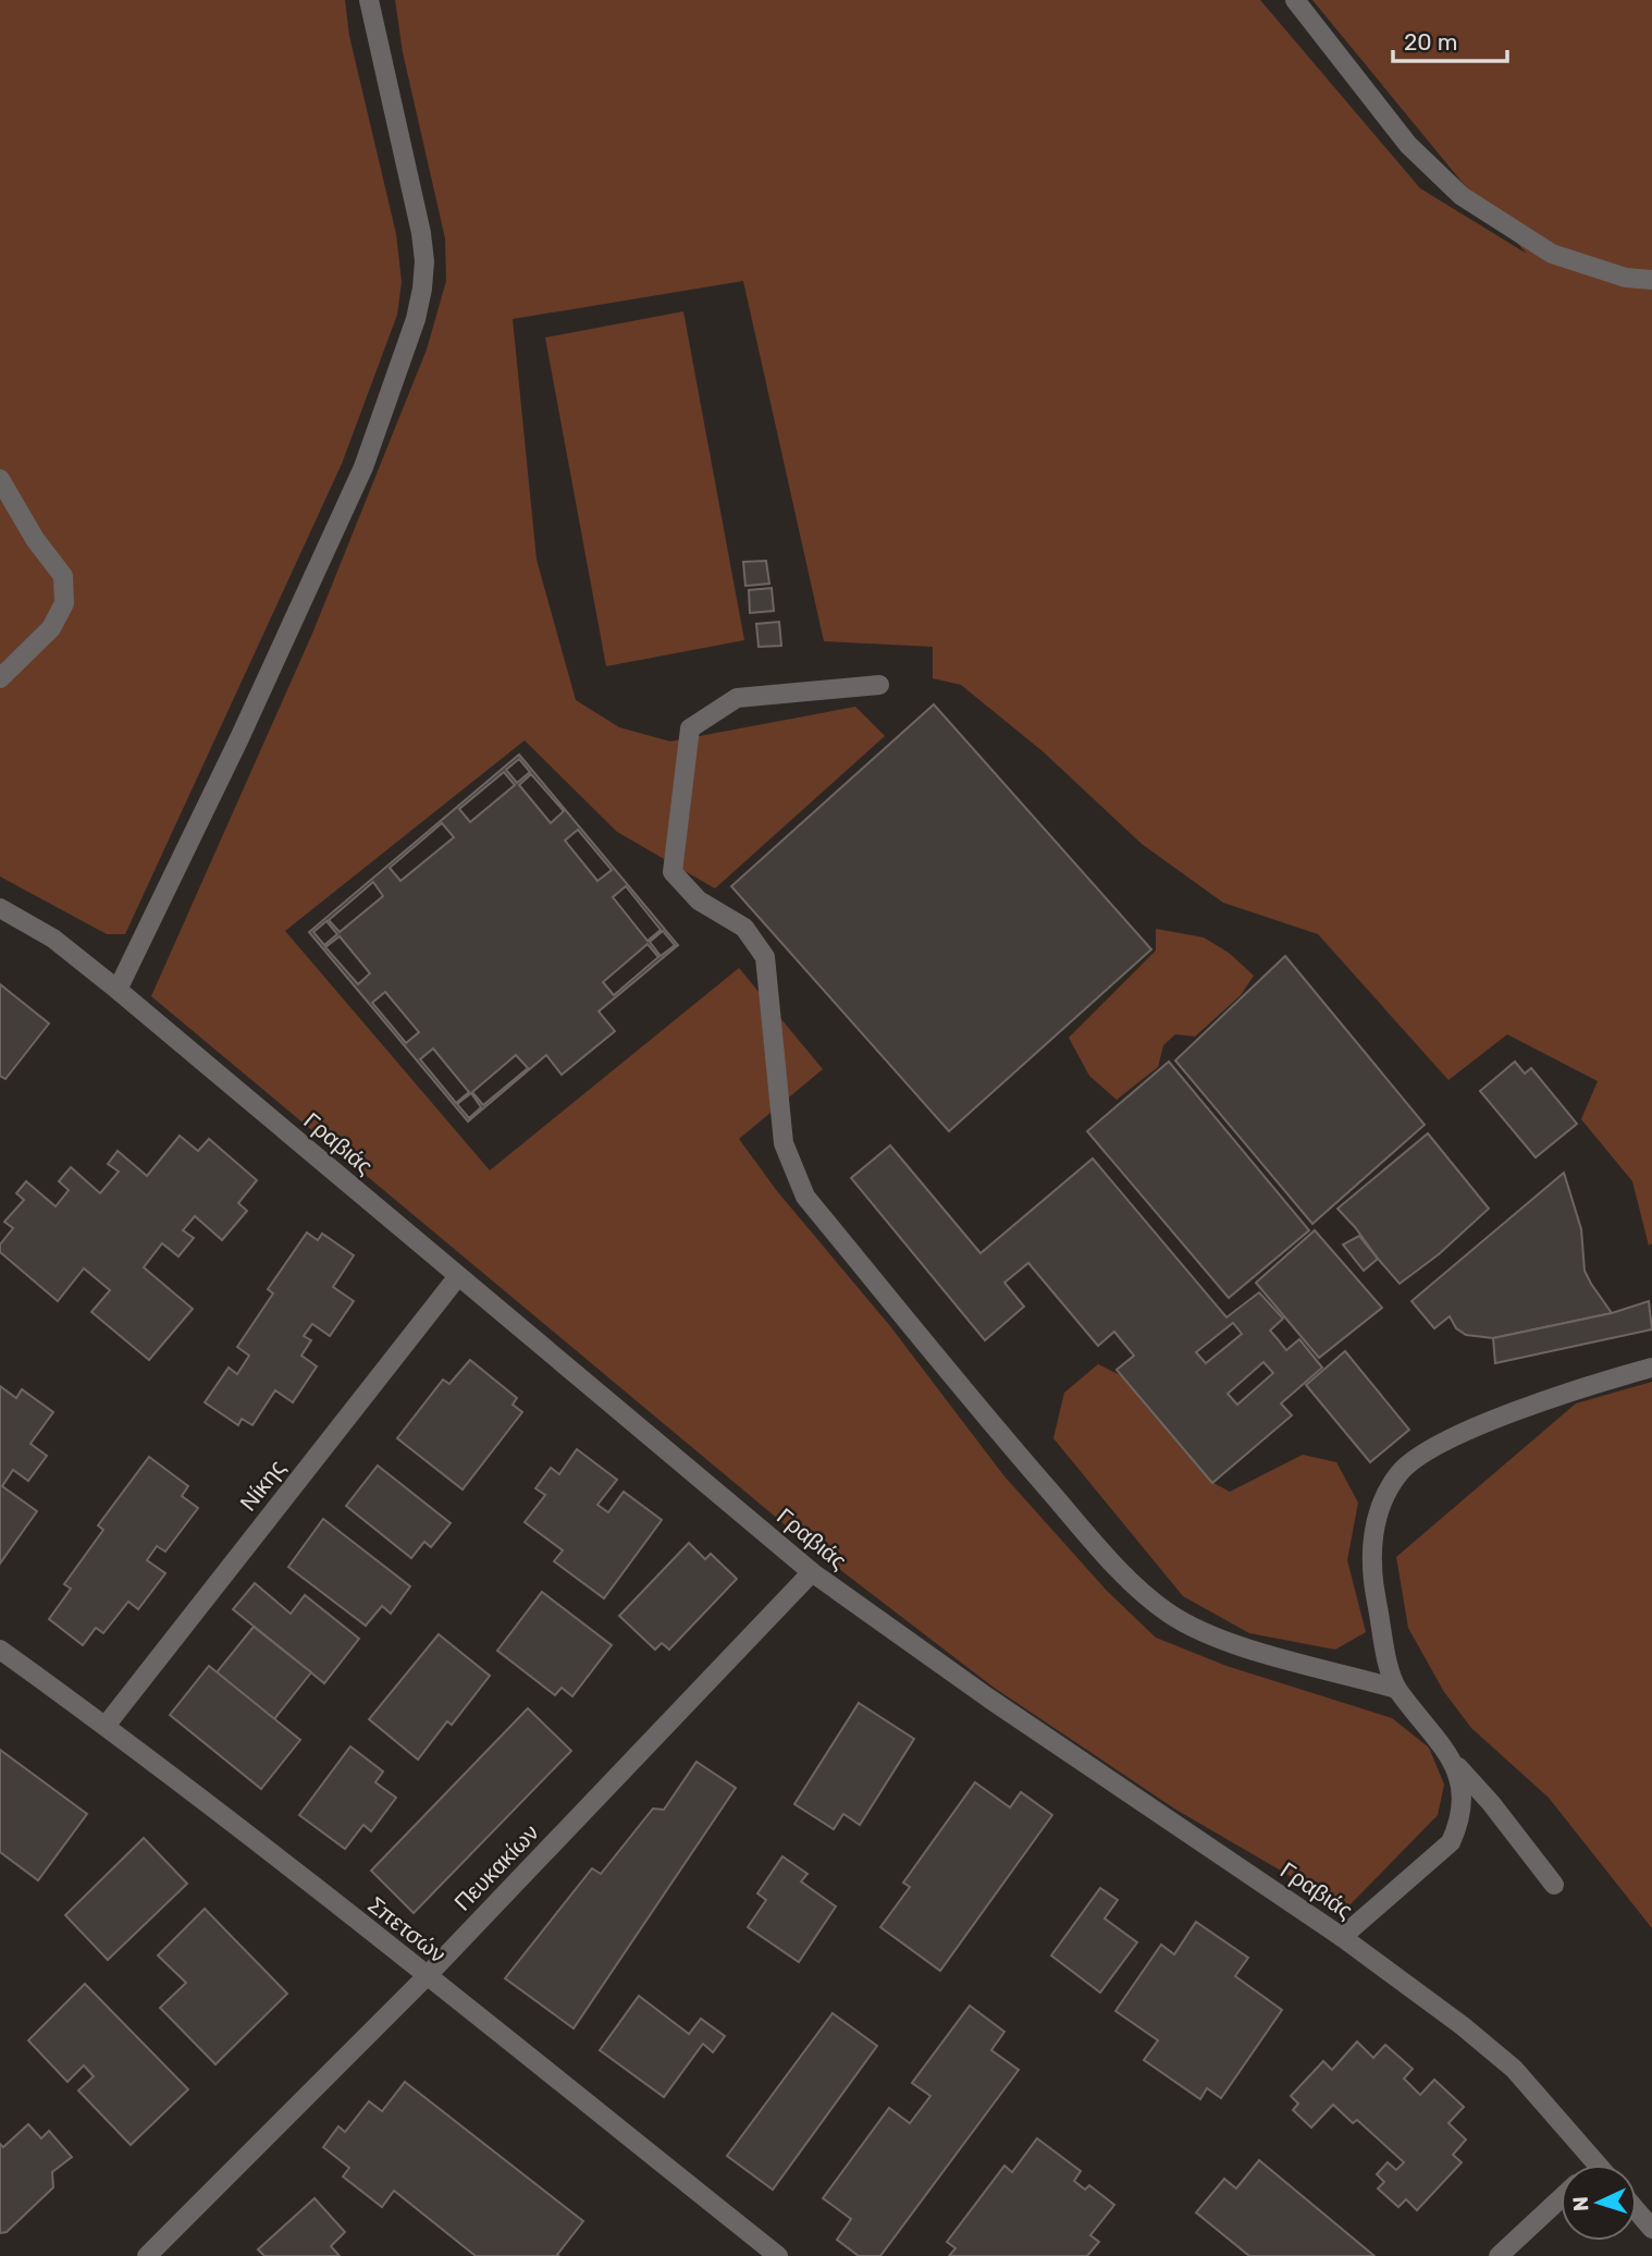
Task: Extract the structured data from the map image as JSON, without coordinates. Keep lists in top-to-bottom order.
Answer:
{
  "streets": {
    "street": [
      "Γραβιάς",
      "Νίκης",
      "Πευκακίων",
      "Σπετσών"
    ]
  },
  "crossings": [
    ["Γραβιάς", "Νίκης"],
    ["Γραβιάς", "Πευκακίων"],
    ["Νίκης", "Σπετσών"],
    ["Πευκακίων", "Σπετσών"]
  ],
  "scale_bar": "20 m",
  "north": "left"
}
